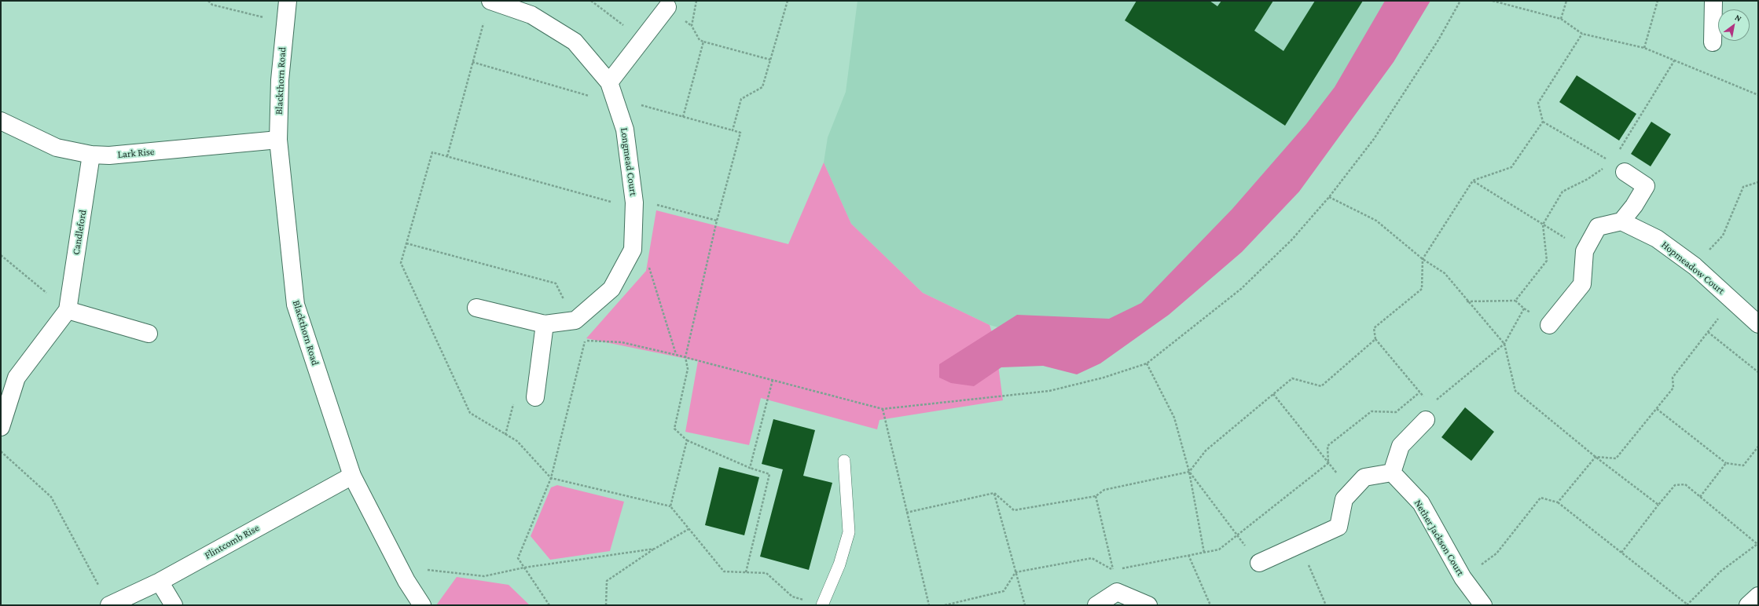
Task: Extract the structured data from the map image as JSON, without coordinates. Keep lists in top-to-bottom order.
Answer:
{
  "streets": {
    "street": [
      "Blackthorn Road",
      "Lark Rise",
      "Longmead Court",
      "Candleford",
      "Hopmeadow Court",
      "Nether Jackson Court",
      "Flintcomb Rise"
    ]
  },
  "crossings": [
    ["Blackthorn Road", "Lark Rise"],
    ["Blackthorn Road", "Flintcomb Rise"],
    ["Lark Rise", "Candleford"]
  ],
  "north": "top right"
}
